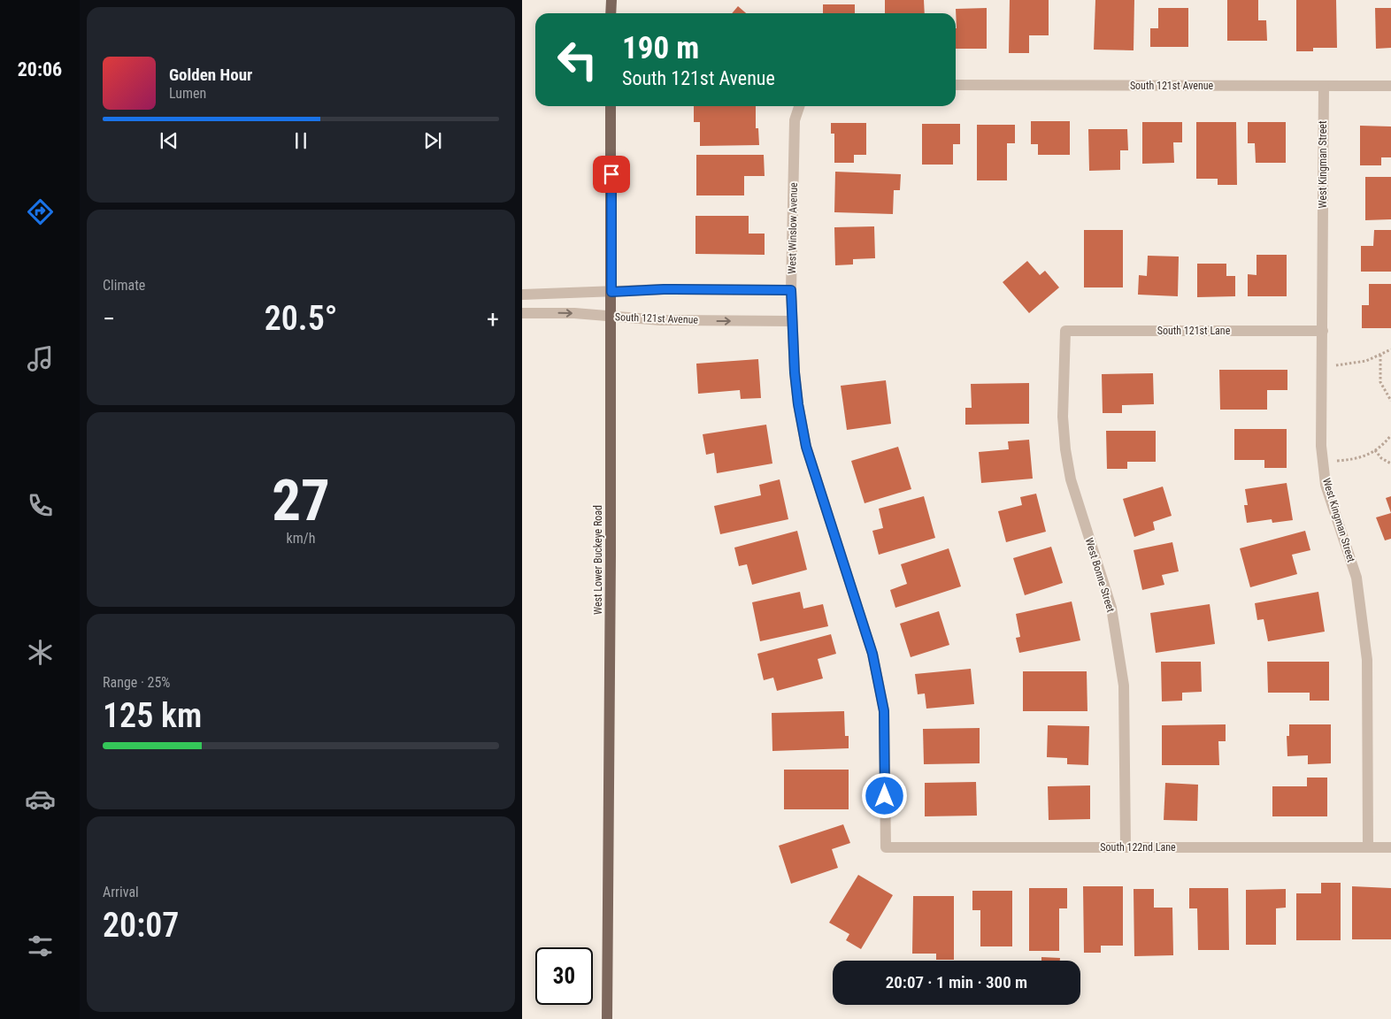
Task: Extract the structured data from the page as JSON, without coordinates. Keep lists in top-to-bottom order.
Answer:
{
  "streets": {
    "main road": ["West Lower Buckeye Road"],
    "street": [
      "South 121st Avenue",
      "West Kingman Street",
      "West Winslow Avenue",
      "South 121st Lane",
      "West Bonne Street",
      "South 122nd Lane"
    ]
  },
  "crossings": [
    ["South 121st Avenue", "West Kingman Street"],
    ["South 121st Avenue", "West Winslow Avenue"],
    ["South 121st Avenue", "West Lower Buckeye Road"],
    ["West Kingman Street", "South 121st Lane"],
    ["West Kingman Street", "South 122nd Lane"],
    ["West Winslow Avenue", "South 122nd Lane"],
    ["South 121st Lane", "West Bonne Street"],
    ["West Bonne Street", "South 122nd Lane"]
  ],
  "page": {
    "tabs": "20:06",
    "turn": ["190 m", "South 121st Avenue"],
    "song": ["Golden Hour", "Lumen"],
    "tile": [
      "Climate",
      ["27", "km/h"],
      ["Range · 25%", "125 km"],
      ["Arrival", "20:07"]
    ],
    "heat": ["−", "20.5°", "+"],
    "limit": "30",
    "trip": "20:07 · 1 min · 300 m"
  }
}
